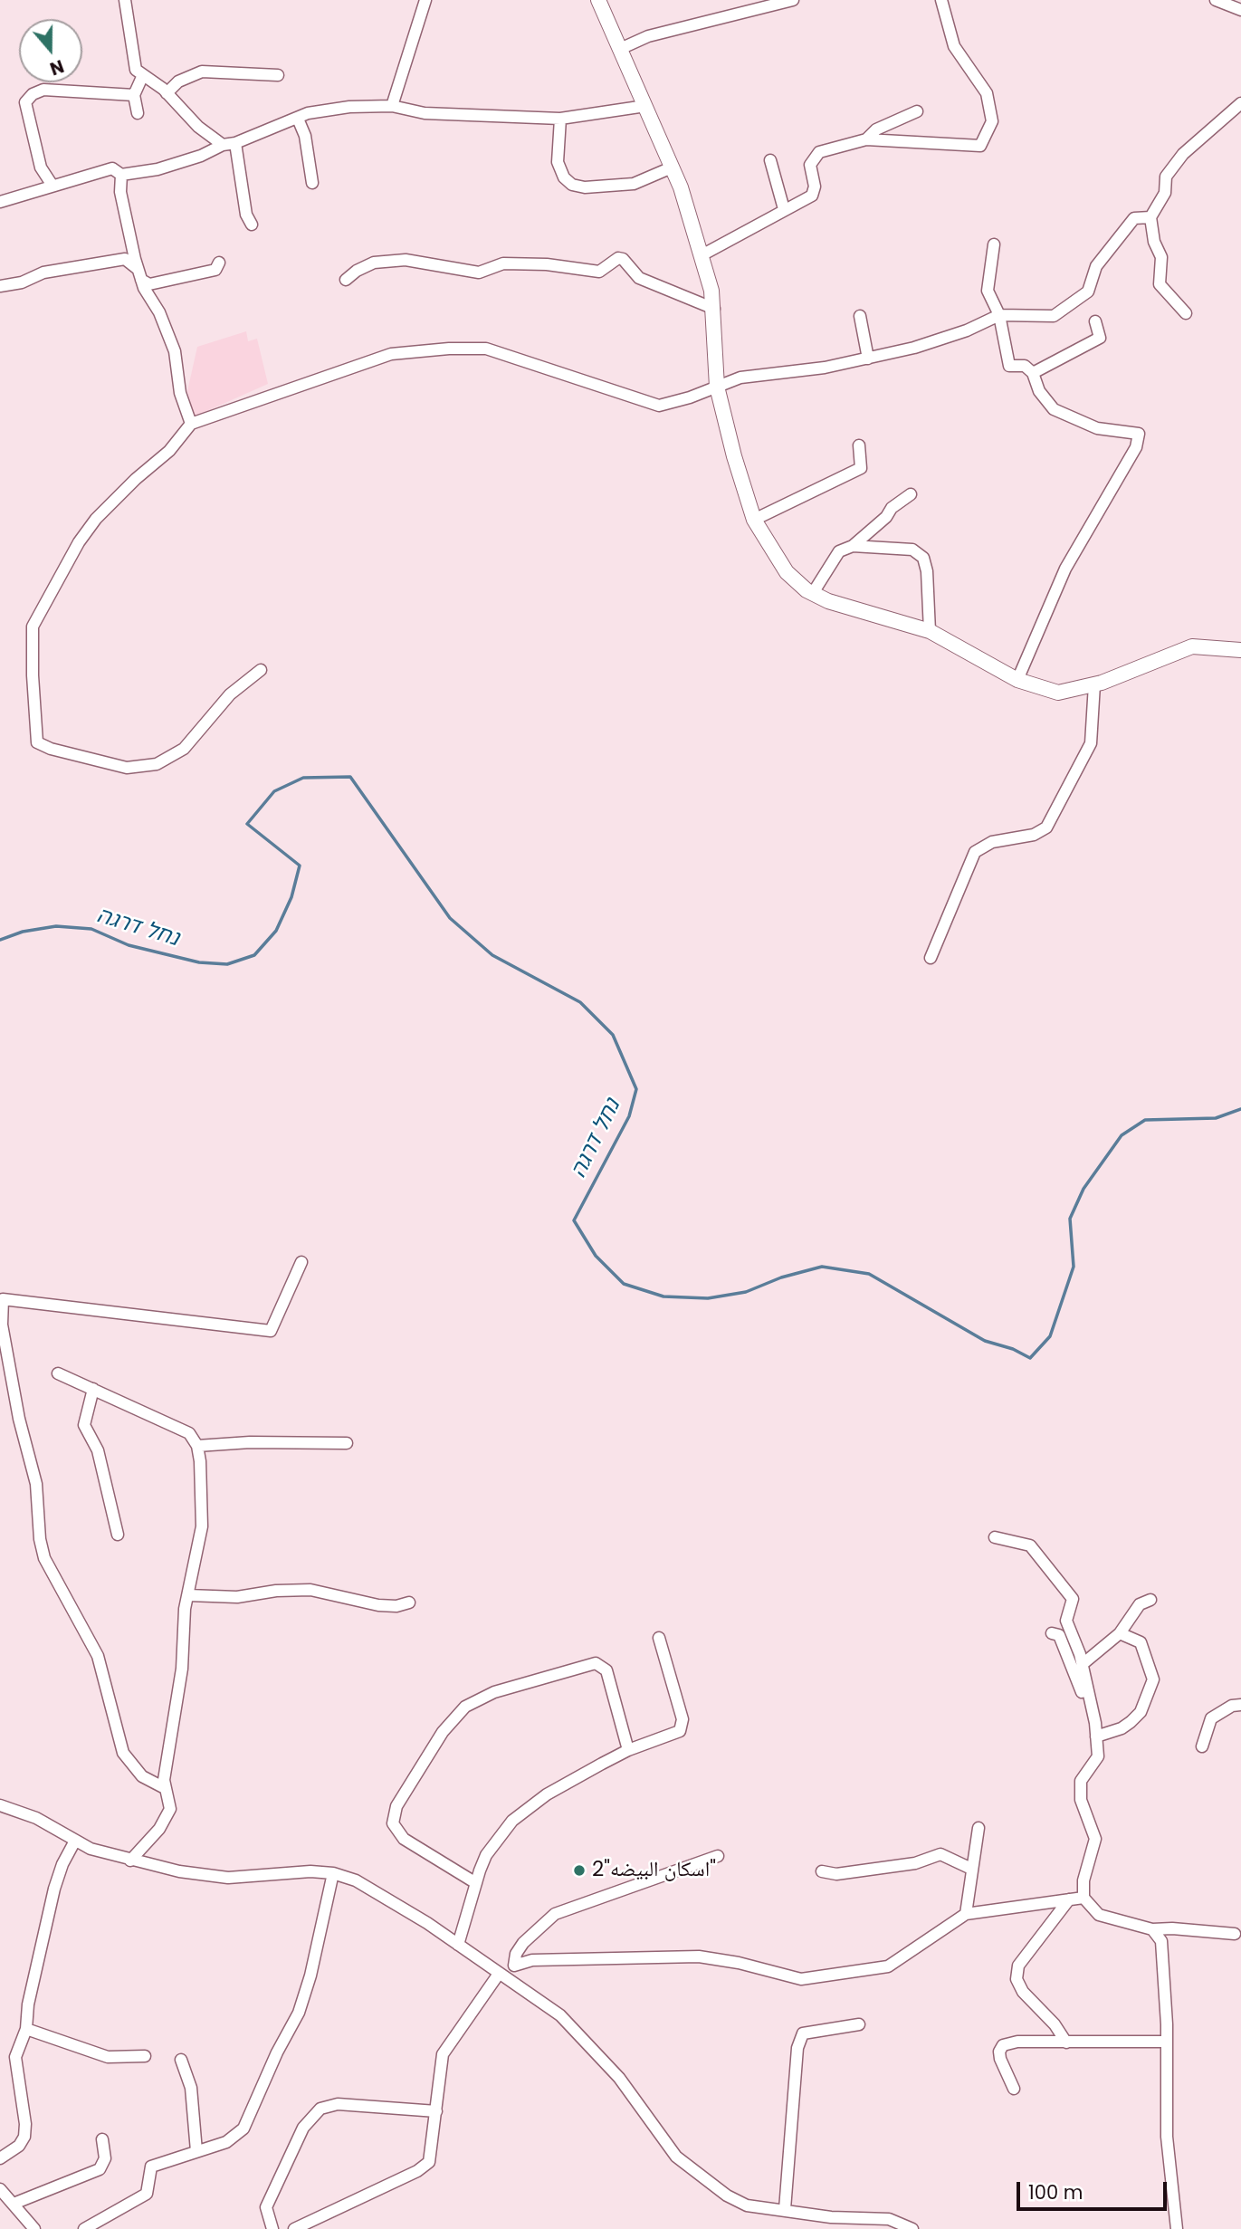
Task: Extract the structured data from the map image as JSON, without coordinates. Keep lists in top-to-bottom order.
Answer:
{
  "water": ["נחל דרגה"],
  "places": ["اسكان البيضه\"2\""],
  "scale_bar": "100 m",
  "north": "bottom"
}
